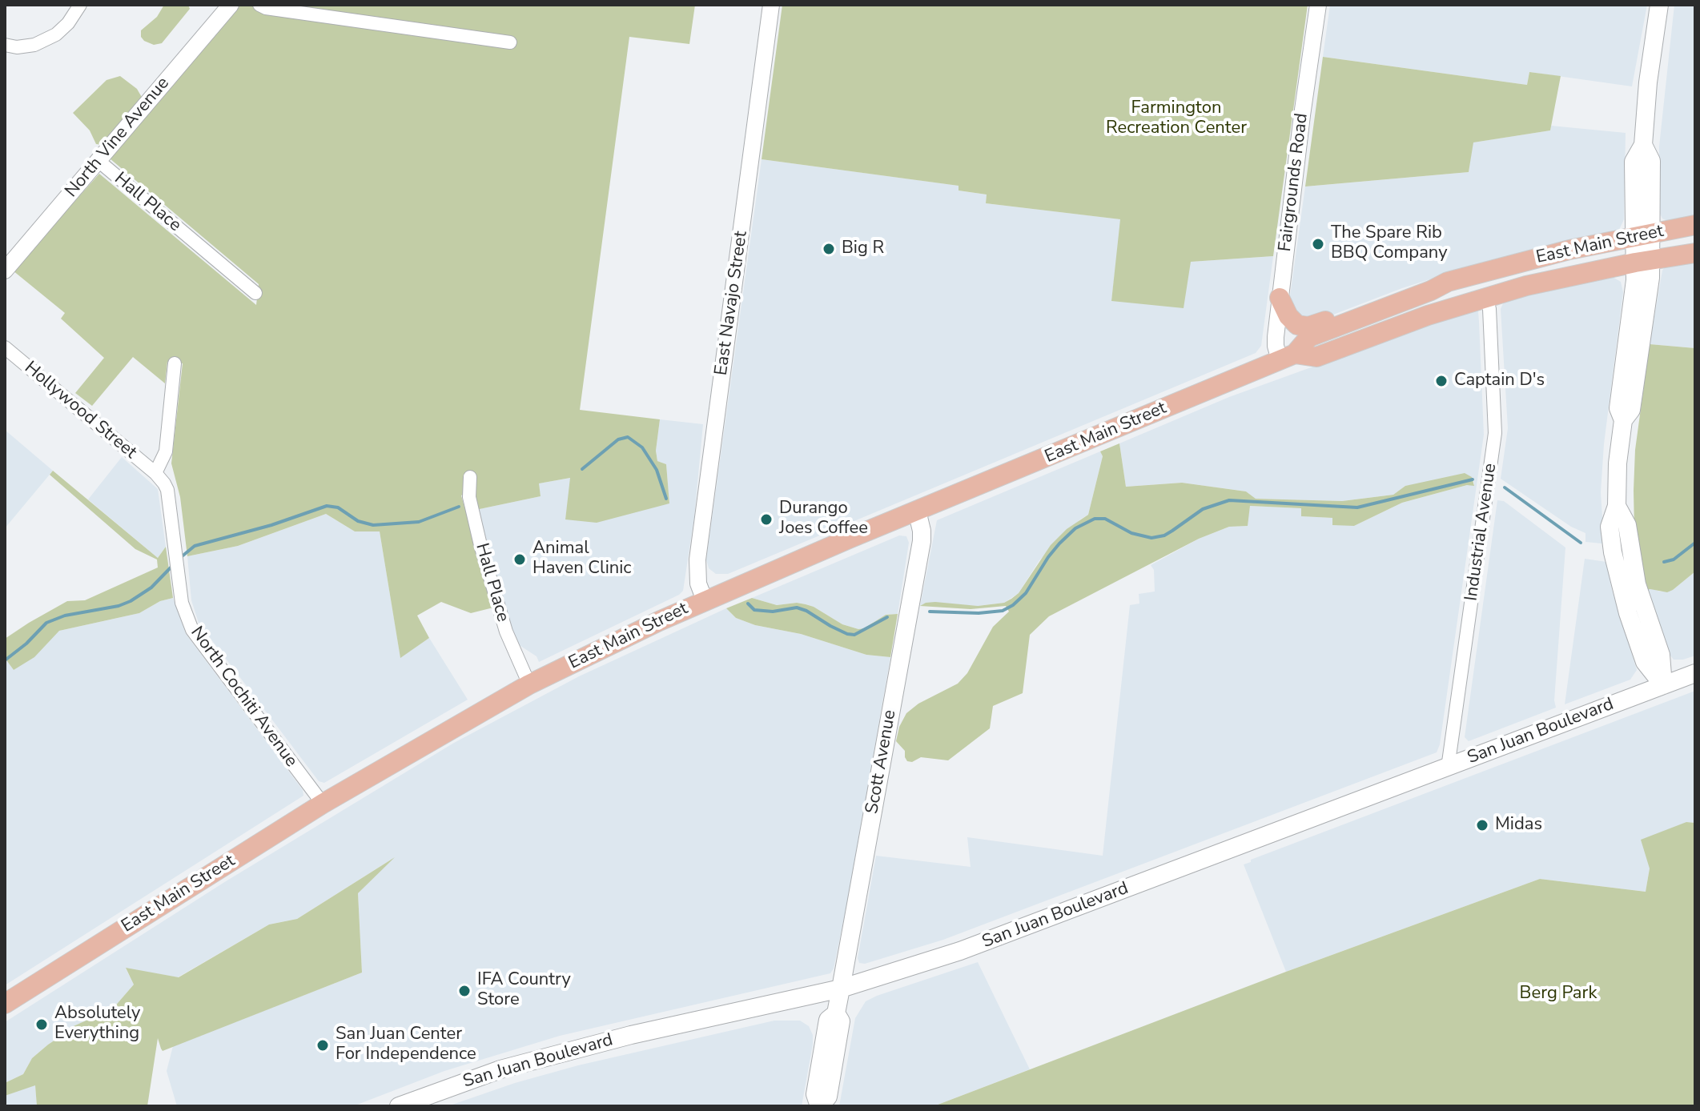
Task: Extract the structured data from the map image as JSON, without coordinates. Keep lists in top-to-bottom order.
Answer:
{
  "streets": {
    "main road": ["East Main Street", "San Juan Boulevard", "Scott Avenue"],
    "street": [
      "North Vine Avenue",
      "Fairgrounds Road",
      "Hall Place",
      "East Navajo Street",
      "Hollywood Street",
      "Industrial Avenue",
      "North Cochiti Avenue"
    ]
  },
  "crossings": [
    ["North Vine Avenue", "Hall Place"],
    ["Fairgrounds Road", "East Main Street"],
    ["Hall Place", "East Main Street"],
    ["East Main Street", "East Navajo Street"],
    ["East Main Street", "Industrial Avenue"],
    ["East Main Street", "North Cochiti Avenue"],
    ["East Main Street", "Scott Avenue"],
    ["Hollywood Street", "North Cochiti Avenue"],
    ["Industrial Avenue", "San Juan Boulevard"],
    ["San Juan Boulevard", "Scott Avenue"]
  ],
  "parks": ["Farmington Recreation Center", "Berg Park"],
  "places": [
    "The Spare Rib BBQ Company",
    "Big R",
    "Captain D's",
    "Durango Joes Coffee",
    "Animal Haven Clinic",
    "Midas",
    "IFA Country Store",
    "Absolutely Everything",
    "San Juan Center For Independence"
  ]
}
